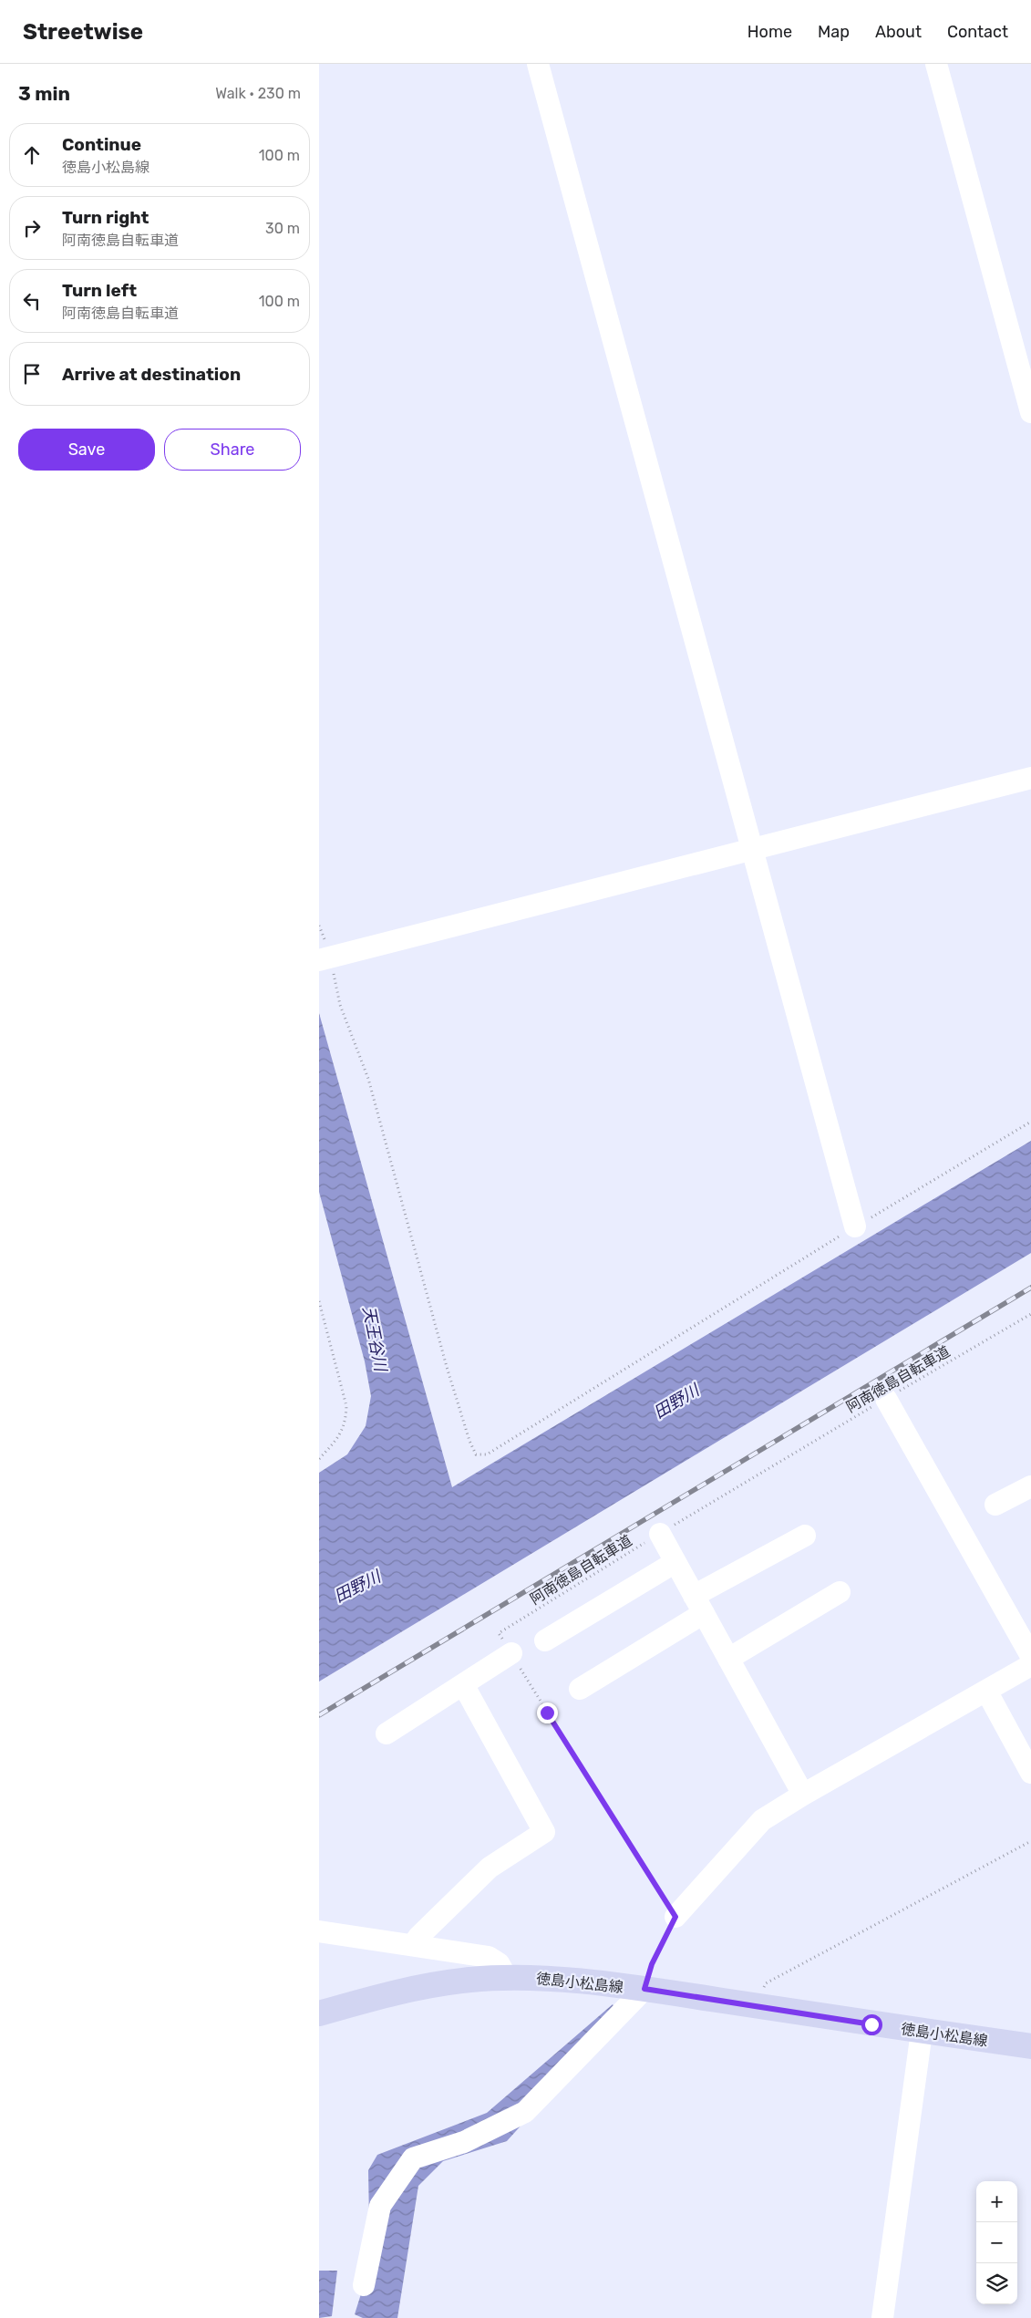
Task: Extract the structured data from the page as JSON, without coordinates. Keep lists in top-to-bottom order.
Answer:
{
  "streets": {
    "main road": ["徳島小松島線"],
    "path": ["阿南徳島自転車道"]
  },
  "water": ["天王谷川", "田野川"],
  "page": {
    "header": "Streetwise",
    "nav": [
      "Home",
      "Map",
      "About",
      "Contact"
    ],
    "heading": ["3 min", "Walk · 230 m"],
    "list": [
      ["Continue", "徳島小松島線", "100 m"],
      ["Turn right", "阿南徳島自転車道", "30 m"],
      ["Turn left", "阿南徳島自転車道", "100 m"],
      "Arrive at destination"
    ],
    "buttons": ["Save", "Share"],
    "map_buttons": ["+", "−"]
  }
}
